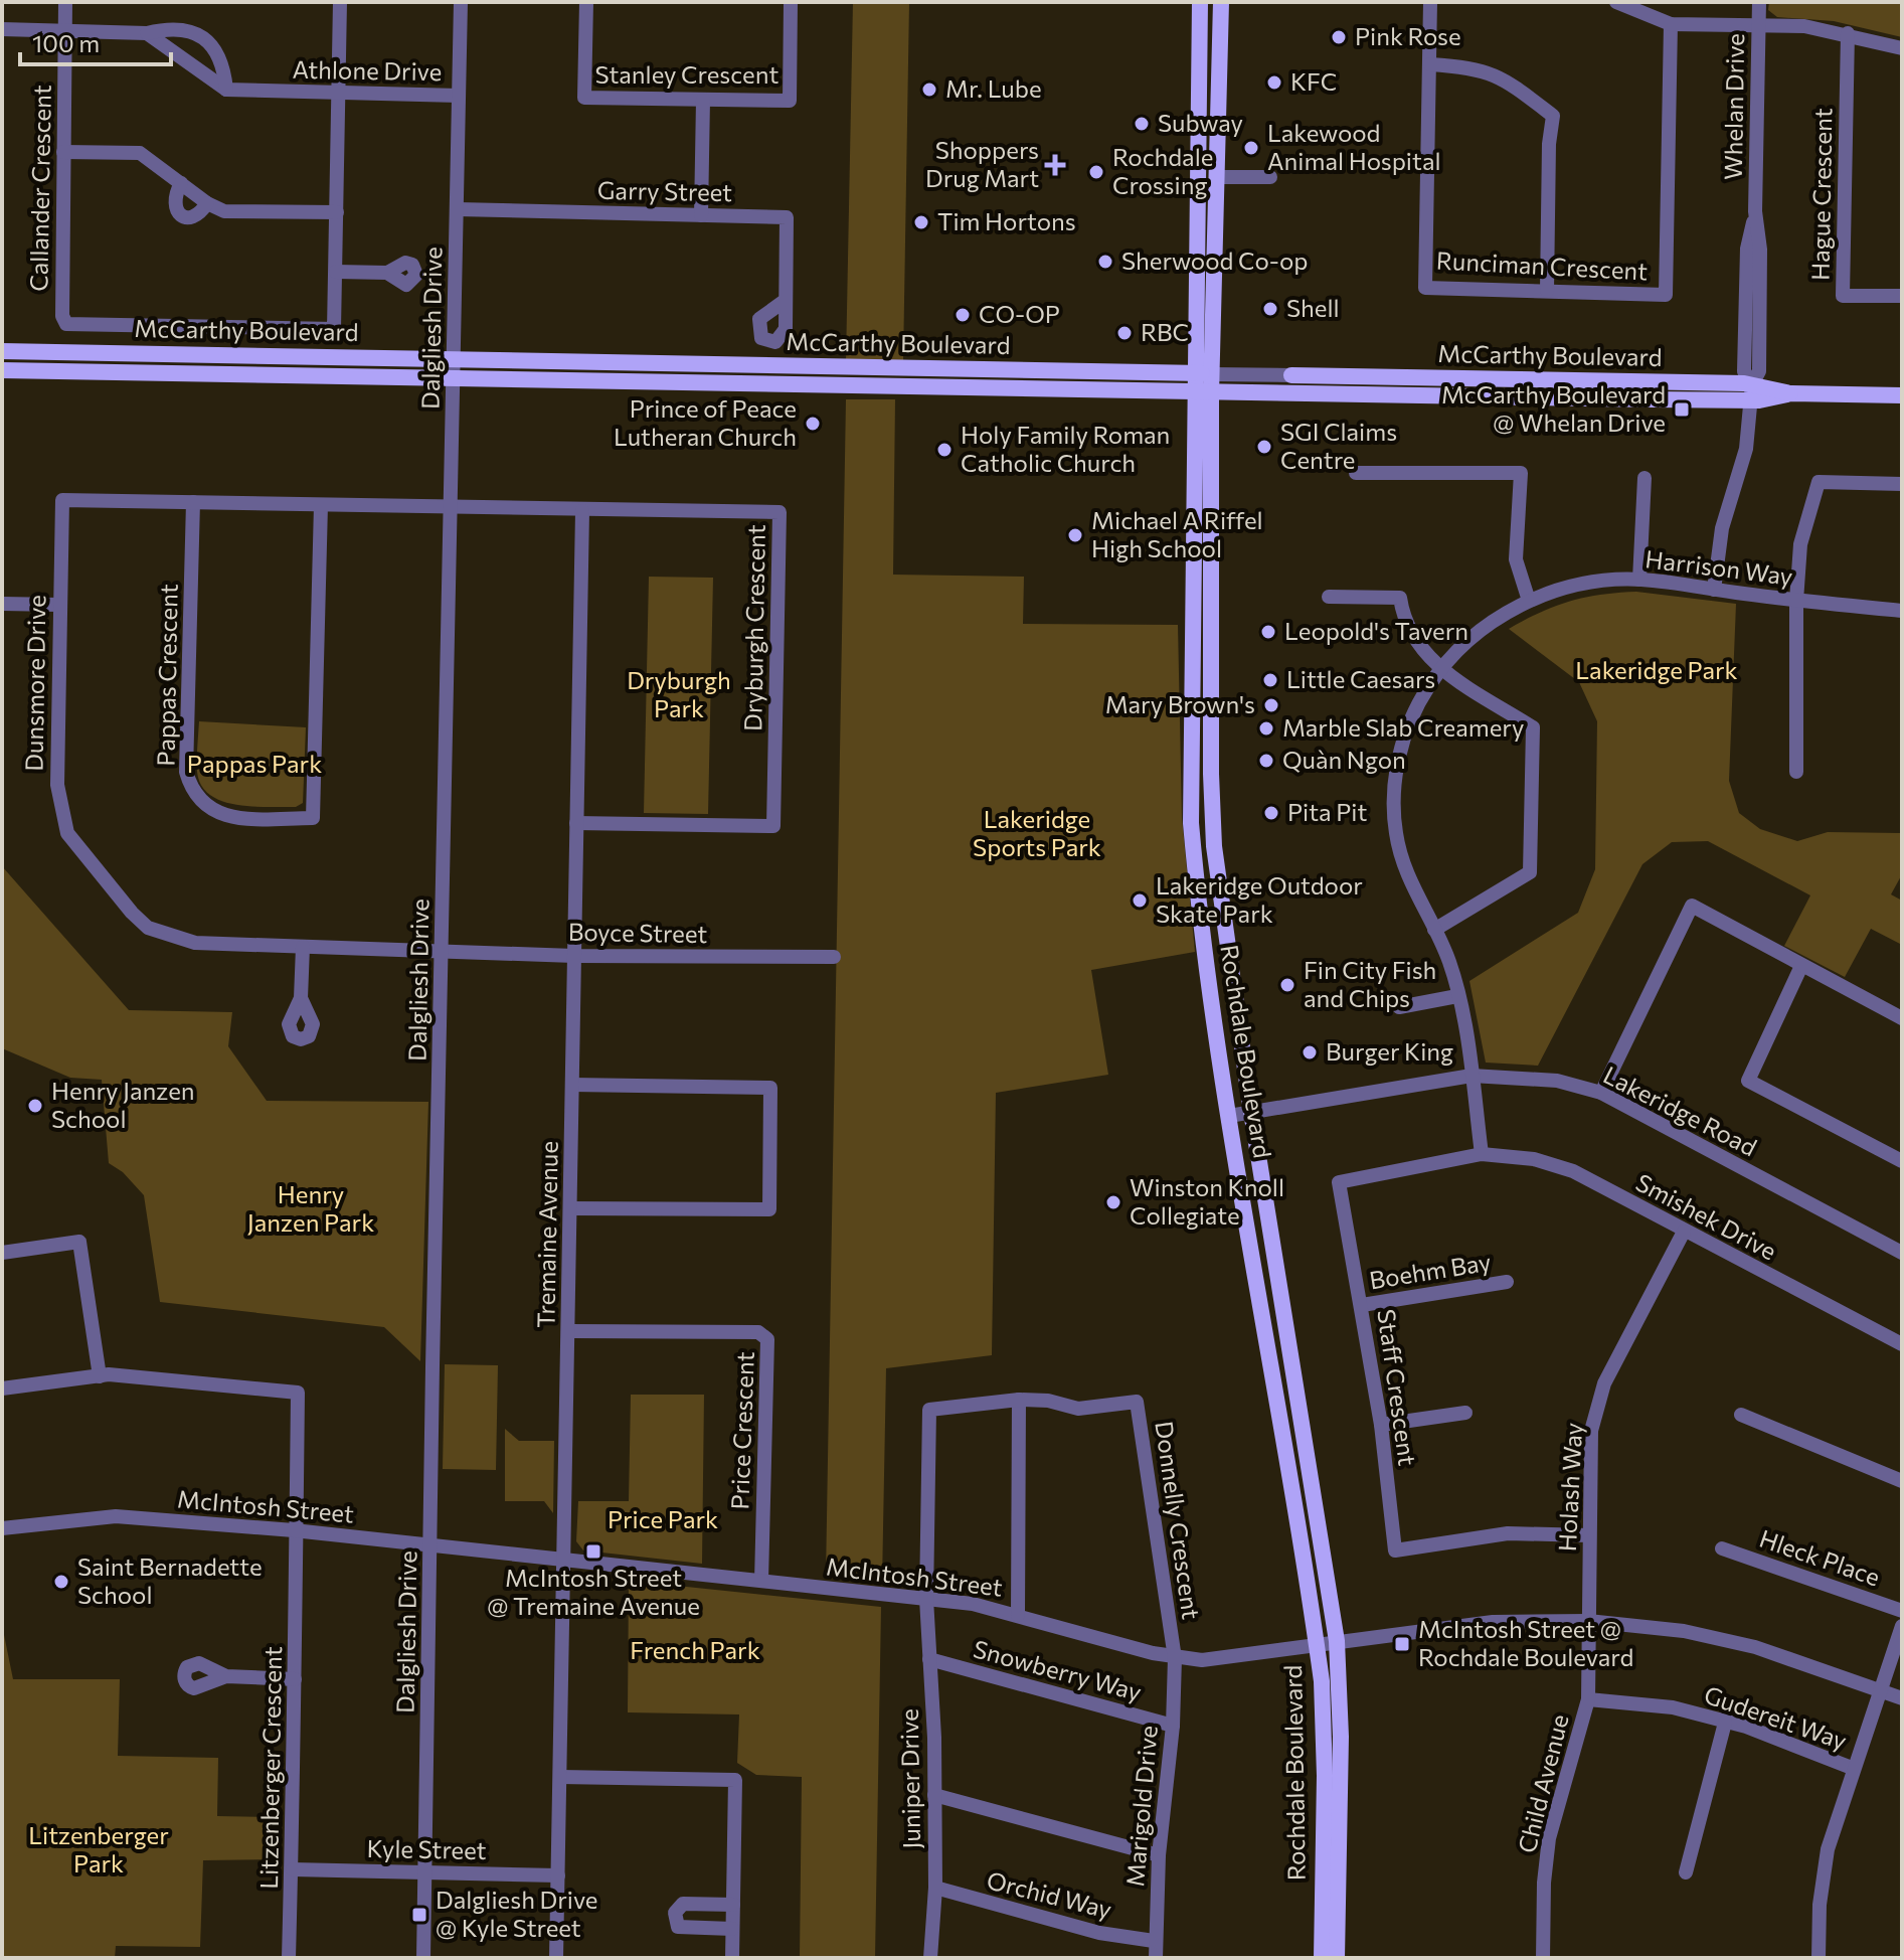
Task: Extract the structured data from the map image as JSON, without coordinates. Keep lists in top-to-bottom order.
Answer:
{
  "streets": {
    "main road": ["McCarthy Boulevard", "Rochdale Boulevard"],
    "street": [
      "Athlone Drive",
      "Stanley Crescent",
      "Whelan Drive",
      "Callander Crescent",
      "Garry Street",
      "Hague Crescent",
      "Runciman Crescent",
      "Dalgliesh Drive",
      "Harrison Way",
      "Dryburgh Crescent",
      "Pappas Crescent",
      "Dunsmore Drive",
      "Boyce Street",
      "Lakeridge Road",
      "Smishek Drive",
      "Tremaine Avenue",
      "Boehm Bay",
      "Staff Crescent",
      "Price Crescent",
      "Holash Way",
      "McIntosh Street",
      "Donnelly Crescent",
      "Hleck Place",
      "Snowberry Way",
      "Gudereit Way",
      "Litzenberger Crescent",
      "Juniper Drive",
      "Child Avenue",
      "Marigold Drive",
      "Kyle Street",
      "Orchid Way"
    ]
  },
  "crossings": [
    ["Athlone Drive", "Callander Crescent"],
    ["Athlone Drive", "Dalgliesh Drive"],
    ["Whelan Drive", "McCarthy Boulevard"],
    ["Whelan Drive", "Harrison Way"],
    ["Garry Street", "Dalgliesh Drive"],
    ["Dalgliesh Drive", "McCarthy Boulevard"],
    ["Dalgliesh Drive", "Dryburgh Crescent"],
    ["Dalgliesh Drive", "Dunsmore Drive"],
    ["Dalgliesh Drive", "Boyce Street"],
    ["Dalgliesh Drive", "McIntosh Street"],
    ["Dalgliesh Drive", "Kyle Street"],
    ["McCarthy Boulevard", "Rochdale Boulevard"],
    ["Harrison Way", "Lakeridge Road"],
    ["Harrison Way", "Smishek Drive"],
    ["Harrison Way", "Staff Crescent"],
    ["Dryburgh Crescent", "Dunsmore Drive"],
    ["Dryburgh Crescent", "Tremaine Avenue"],
    ["Pappas Crescent", "Dunsmore Drive"],
    ["Dunsmore Drive", "Boyce Street"],
    ["Boyce Street", "Tremaine Avenue"],
    ["Rochdale Boulevard", "Lakeridge Road"],
    ["Rochdale Boulevard", "McIntosh Street"],
    ["Smishek Drive", "Staff Crescent"],
    ["Smishek Drive", "Holash Way"],
    ["Tremaine Avenue", "Price Crescent"],
    ["Tremaine Avenue", "McIntosh Street"],
    ["Tremaine Avenue", "Kyle Street"],
    ["Boehm Bay", "Staff Crescent"],
    ["Staff Crescent", "Holash Way"],
    ["Price Crescent", "McIntosh Street"],
    ["Holash Way", "McIntosh Street"],
    ["Holash Way", "Child Avenue"],
    ["McIntosh Street", "Donnelly Crescent"],
    ["McIntosh Street", "Litzenberger Crescent"],
    ["McIntosh Street", "Juniper Drive"],
    ["McIntosh Street", "Child Avenue"],
    ["McIntosh Street", "Marigold Drive"],
    ["Donnelly Crescent", "Juniper Drive"],
    ["Donnelly Crescent", "Marigold Drive"],
    ["Snowberry Way", "Juniper Drive"],
    ["Snowberry Way", "Marigold Drive"],
    ["Gudereit Way", "Child Avenue"],
    ["Litzenberger Crescent", "Kyle Street"],
    ["Juniper Drive", "Orchid Way"],
    ["Marigold Drive", "Orchid Way"]
  ],
  "parks": [
    "Lakeridge Park",
    "Dryburgh Park",
    "Pappas Park",
    "Lakeridge Sports Park",
    "Henry Janzen Park",
    "Price Park",
    "French Park",
    "Litzenberger Park"
  ],
  "places": {
    "other": [
      "Pink Rose",
      "KFC",
      "Mr. Lube",
      "Subway",
      "Lakewood Animal Hospital",
      "Rochdale Crossing",
      "Tim Hortons",
      "Sherwood Co-op",
      "Shell",
      "CO-OP",
      "RBC",
      "Prince of Peace Lutheran Church",
      "SGI Claims Centre",
      "Holy Family Roman Catholic Church",
      "Michael A Riffel High School",
      "Leopold's Tavern",
      "Little Caesars",
      "Mary Brown's",
      "Marble Slab Creamery",
      "Quàn Ngon",
      "Pita Pit",
      "Lakeridge Outdoor Skate Park",
      "Fin City Fish and Chips",
      "Burger King",
      "Henry Janzen School",
      "Winston Knoll Collegiate",
      "Saint Bernadette School"
    ],
    "health": ["Shoppers Drug Mart"],
    "transit": [
      "McCarthy Boulevard @ Whelan Drive",
      "McIntosh Street @ Tremaine Avenue",
      "McIntosh Street @ Rochdale Boulevard",
      "Dalgliesh Drive @ Kyle Street"
    ]
  },
  "scale_bar": "100 m"
}
